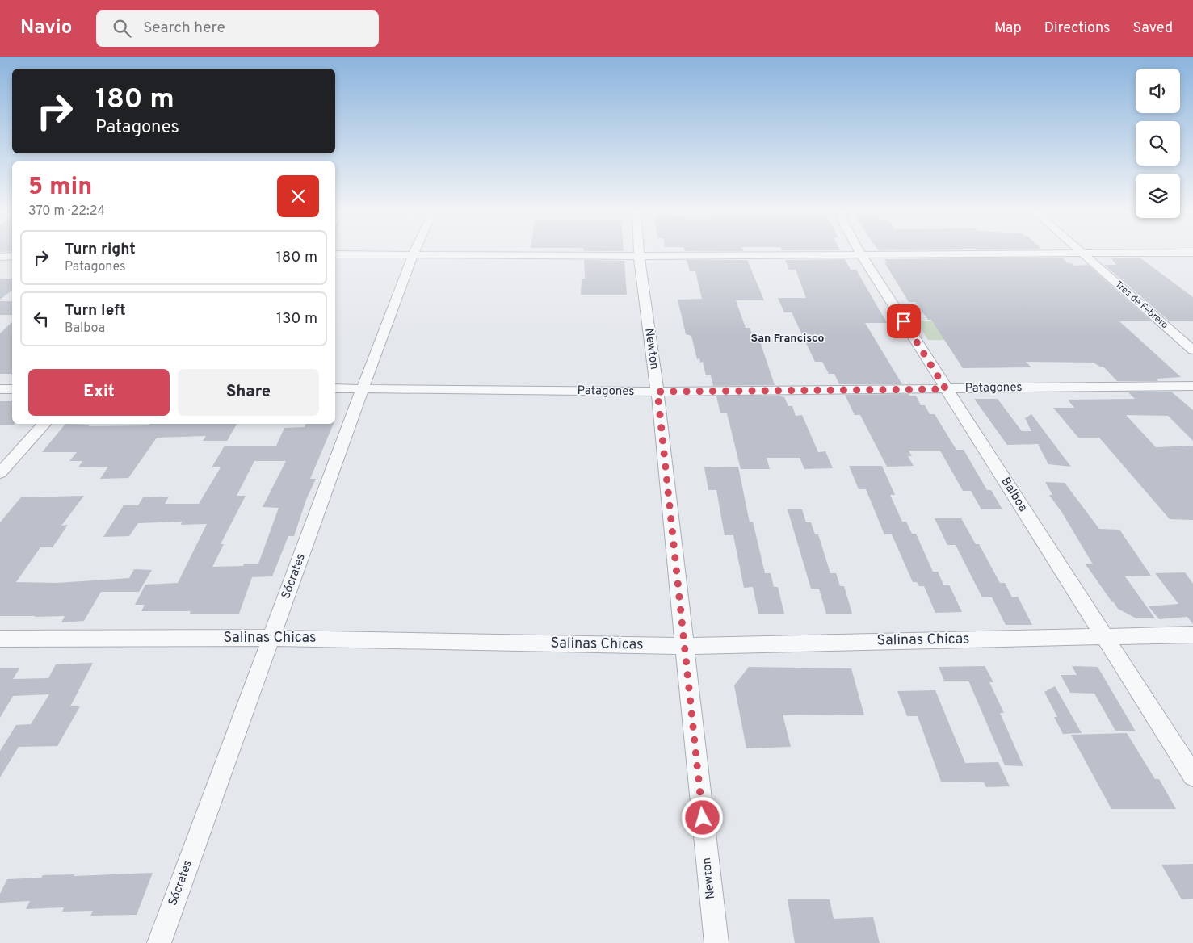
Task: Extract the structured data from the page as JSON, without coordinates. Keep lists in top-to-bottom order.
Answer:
{
  "streets": {
    "street": [
      "Tres de Febrero",
      "Newton",
      "Patagones",
      "Balboa",
      "Sócrates",
      "Salinas Chicas"
    ]
  },
  "crossings": [
    ["Newton", "Patagones"],
    ["Newton", "Salinas Chicas"],
    ["Patagones", "Balboa"],
    ["Patagones", "Sócrates"],
    ["Balboa", "Salinas Chicas"],
    ["Sócrates", "Salinas Chicas"]
  ],
  "districts": ["San Francisco"],
  "page": {
    "header": "Navio",
    "search": "Search here",
    "nav": ["Map", "Directions", "Saved"],
    "turn": ["180 m", "Patagones"],
    "heading": ["5 min", "370 m · 22:24"],
    "list": [
      {
        "name": "Turn right",
        "note": "Patagones",
        "value": "180 m"
      },
      {
        "name": "Turn left",
        "note": "Balboa",
        "value": "130 m"
      }
    ],
    "buttons": ["Exit", "Share"]
  }
}
